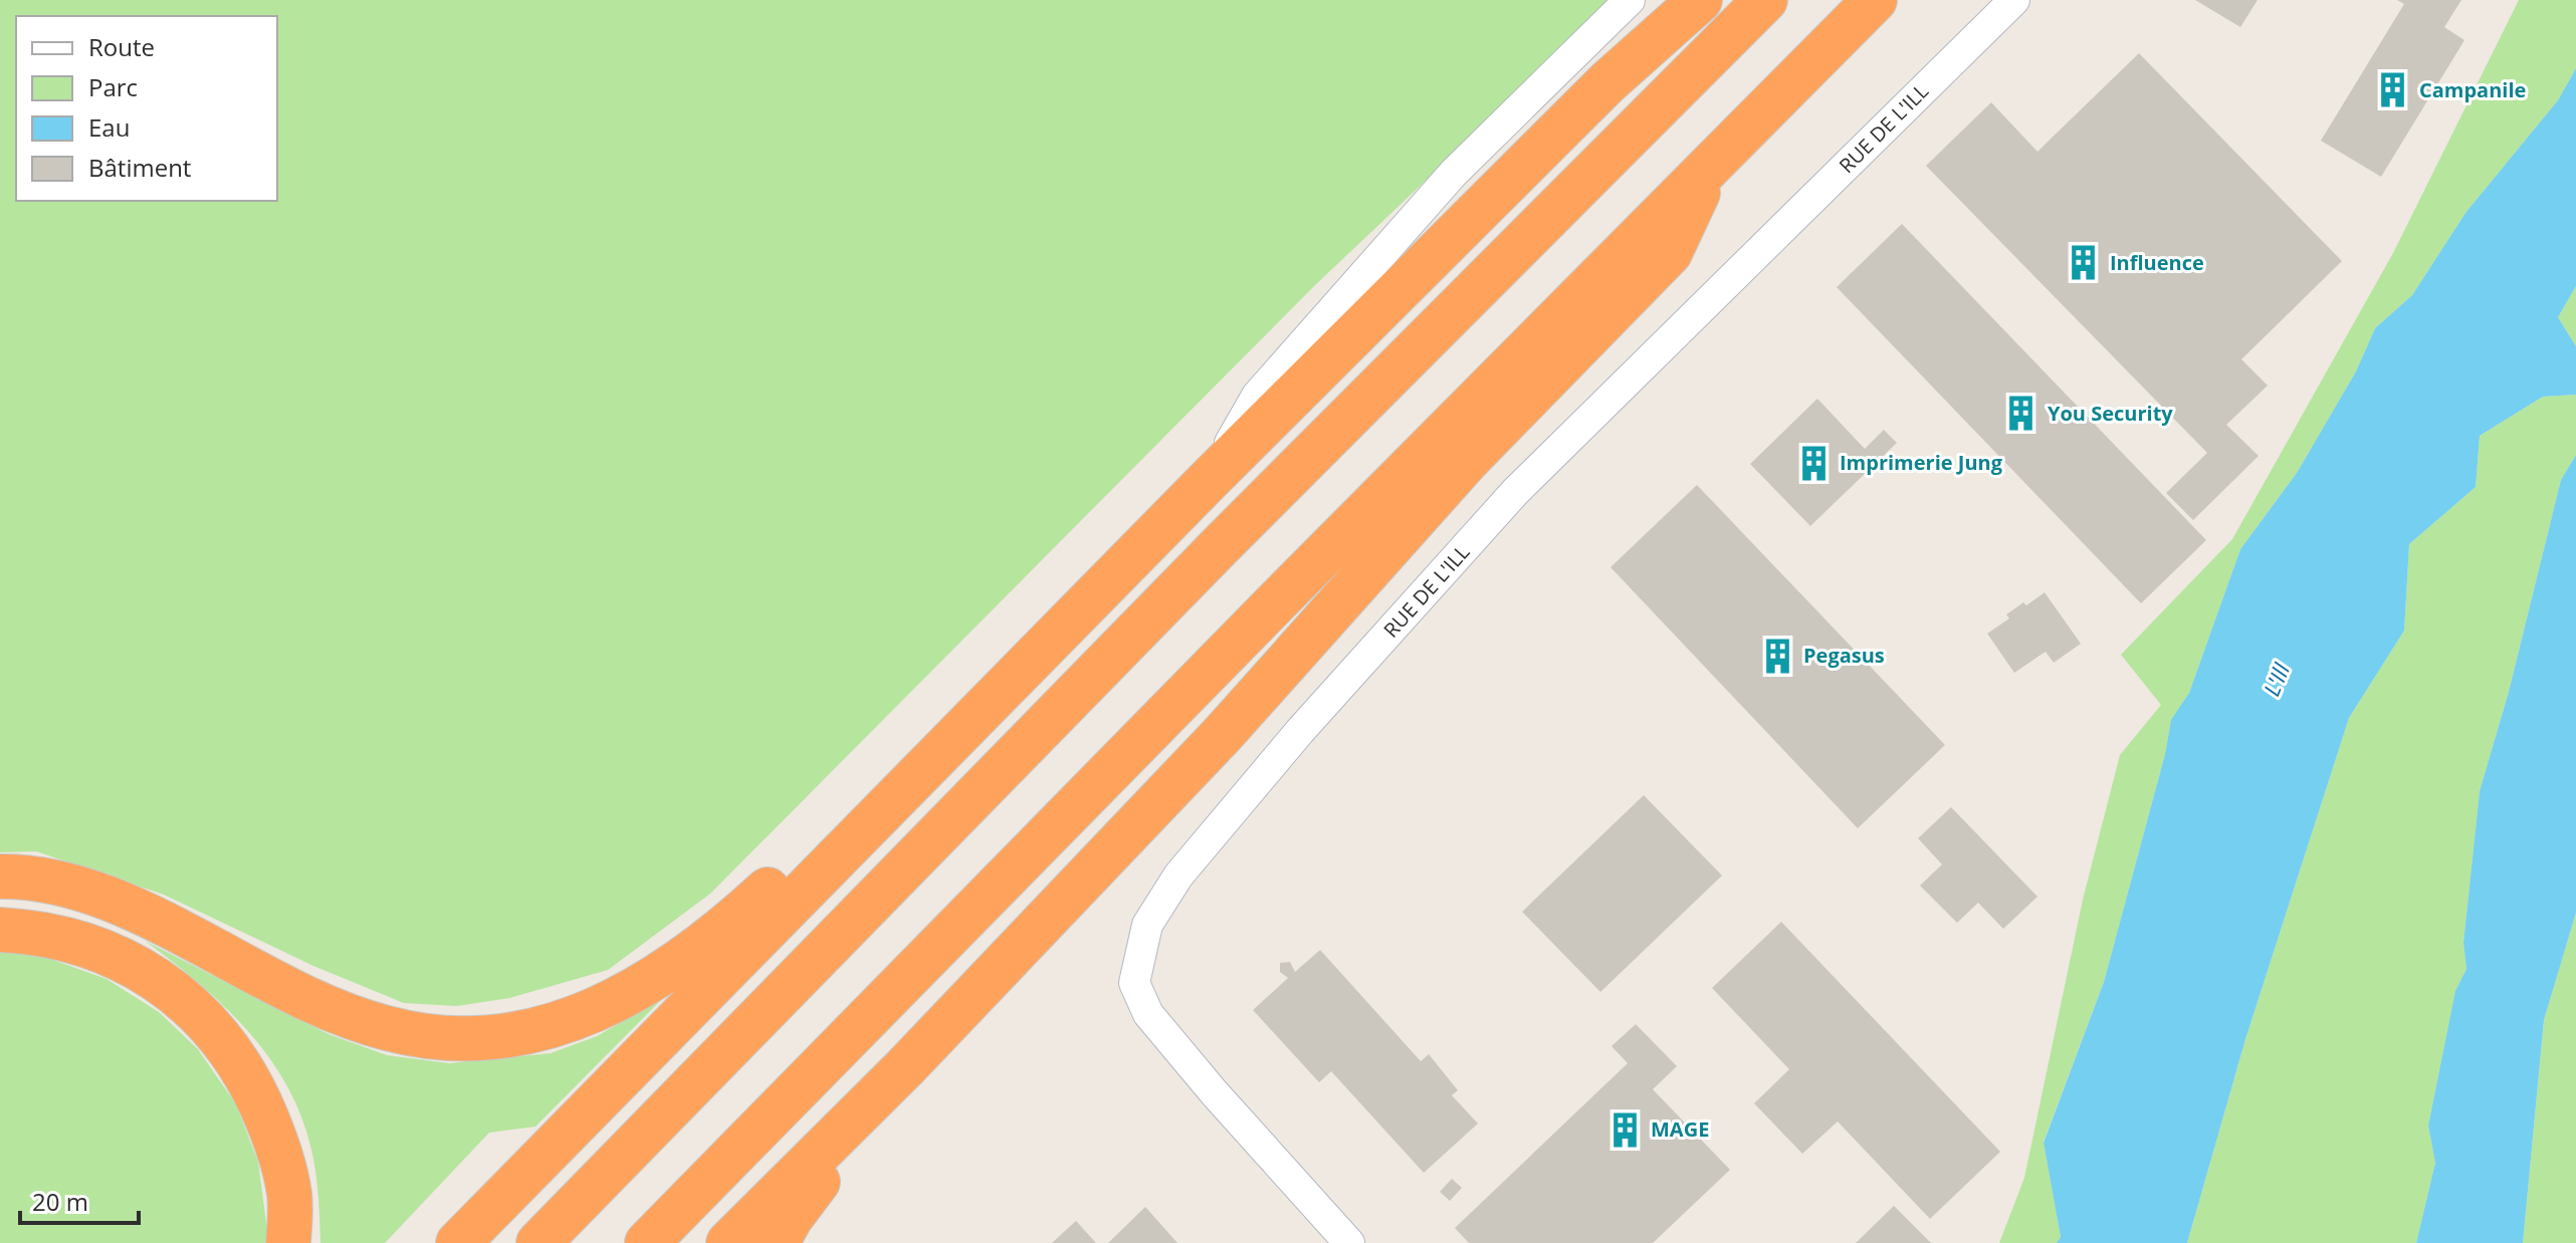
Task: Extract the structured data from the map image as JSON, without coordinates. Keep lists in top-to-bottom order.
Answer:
{
  "streets": {
    "street": ["RUE DE L'ILL"]
  },
  "water": ["L'Ill"],
  "places": {
    "building": [
      "Campanile",
      "Influence",
      "You Security",
      "Imprimerie Jung",
      "Pegasus",
      "MAGE"
    ]
  },
  "legend": [
    "Route",
    "Parc",
    "Eau",
    "Bâtiment"
  ],
  "scale_bar": "20 m"
}
